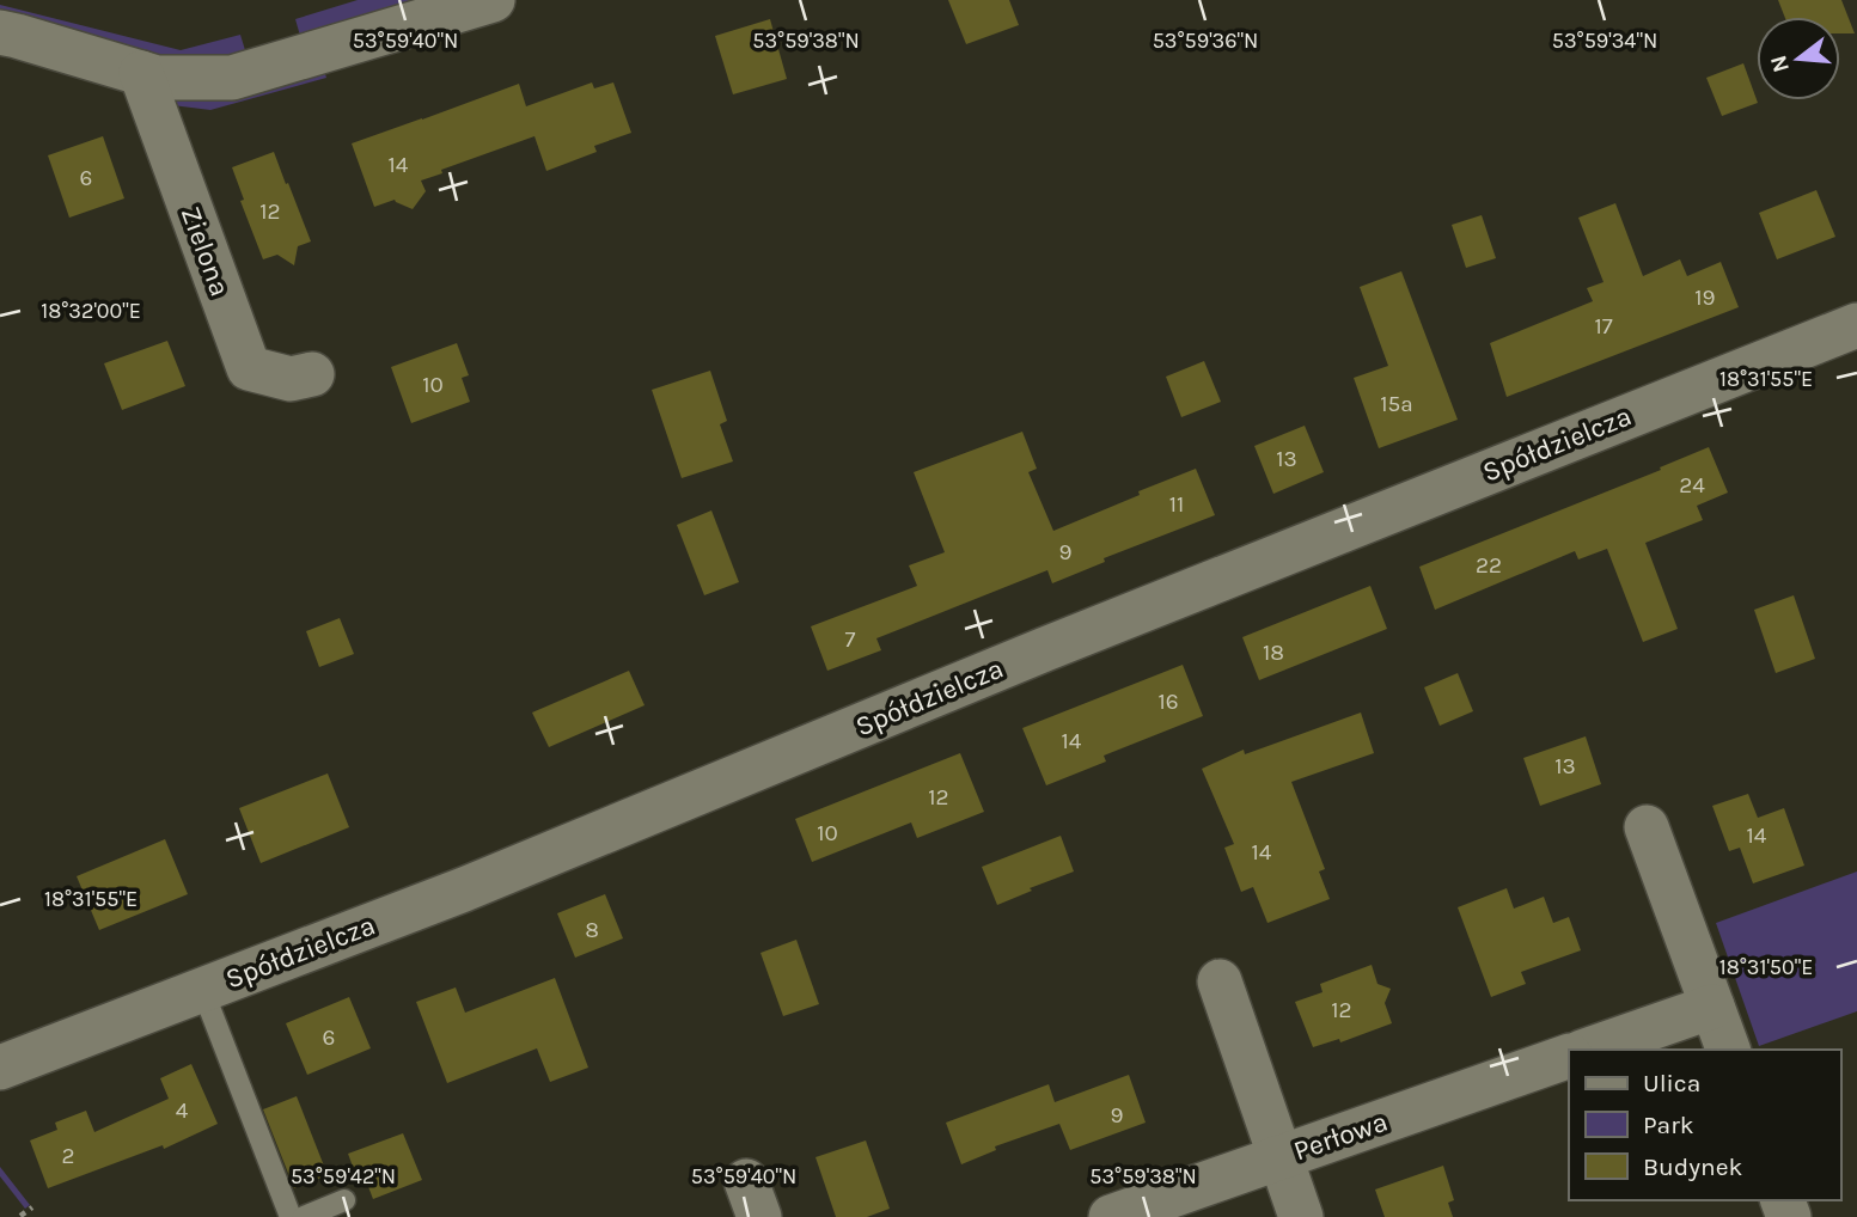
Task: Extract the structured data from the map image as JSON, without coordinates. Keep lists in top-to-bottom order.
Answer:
{
  "streets": {
    "street": ["Zielona", "Spółdzielcza", "Perłowa"]
  },
  "house_numbers": [
    "14",
    "6",
    "12",
    "19",
    "17",
    "10",
    "15a",
    "13",
    "24",
    "11",
    "9",
    "22",
    "7",
    "18",
    "16",
    "14",
    "13",
    "12",
    "10",
    "14",
    "14",
    "8",
    "12",
    "6",
    "4",
    "9",
    "2"
  ],
  "legend": ["Ulica", "Park", "Budynek"],
  "north": "left",
  "coordinates": [
    "53°59'40\"N",
    "53°59'38\"N",
    "53°59'36\"N",
    "53°59'34\"N",
    "18°32'00\"E",
    "18°31'55\"E",
    "18°31'50\"E",
    "53°59'42\"N"
  ]
}
